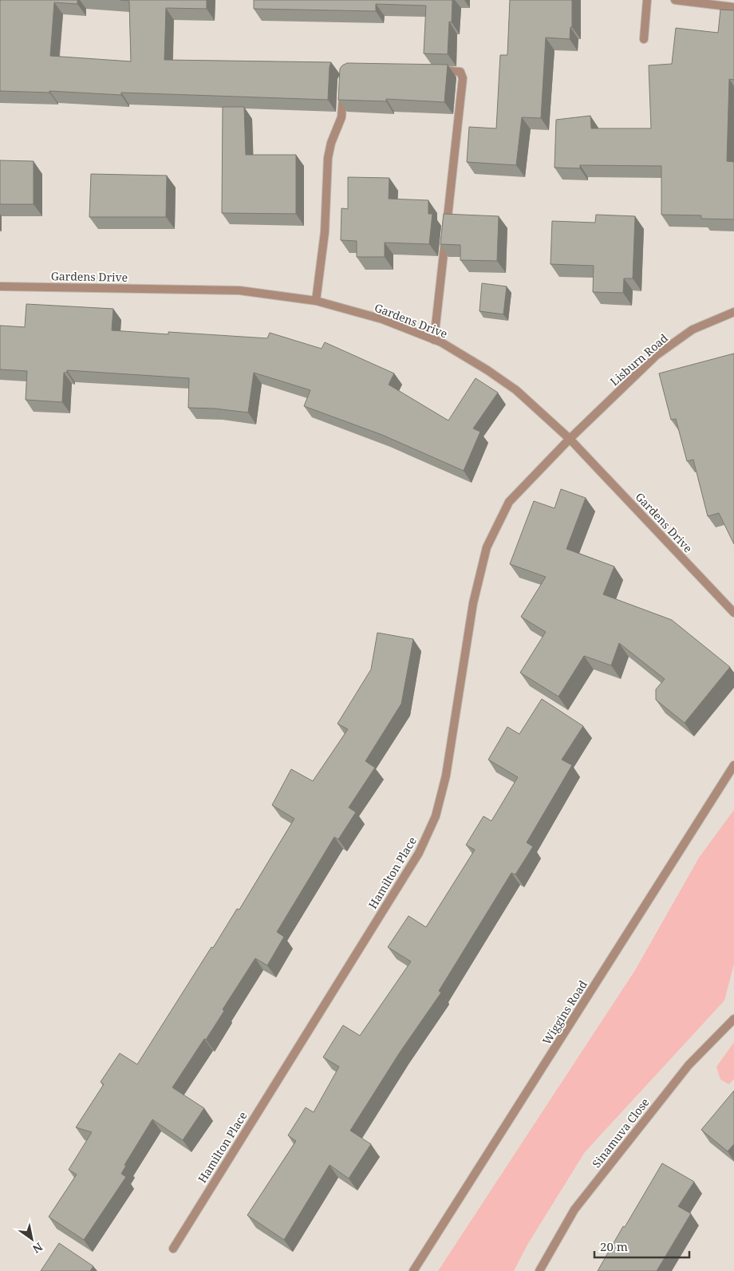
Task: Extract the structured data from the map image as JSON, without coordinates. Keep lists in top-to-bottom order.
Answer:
{
  "streets": {
    "street": [
      "Gardens Drive",
      "Lisburn Road",
      "Hamilton Place",
      "Wiggins Road",
      "Sinamuva Close"
    ]
  },
  "crossings": [
    ["Gardens Drive", "Lisburn Road"],
    ["Gardens Drive", "Hamilton Place"],
    ["Lisburn Road", "Hamilton Place"]
  ],
  "scale_bar": "20 m",
  "north": "bottom right"
}
